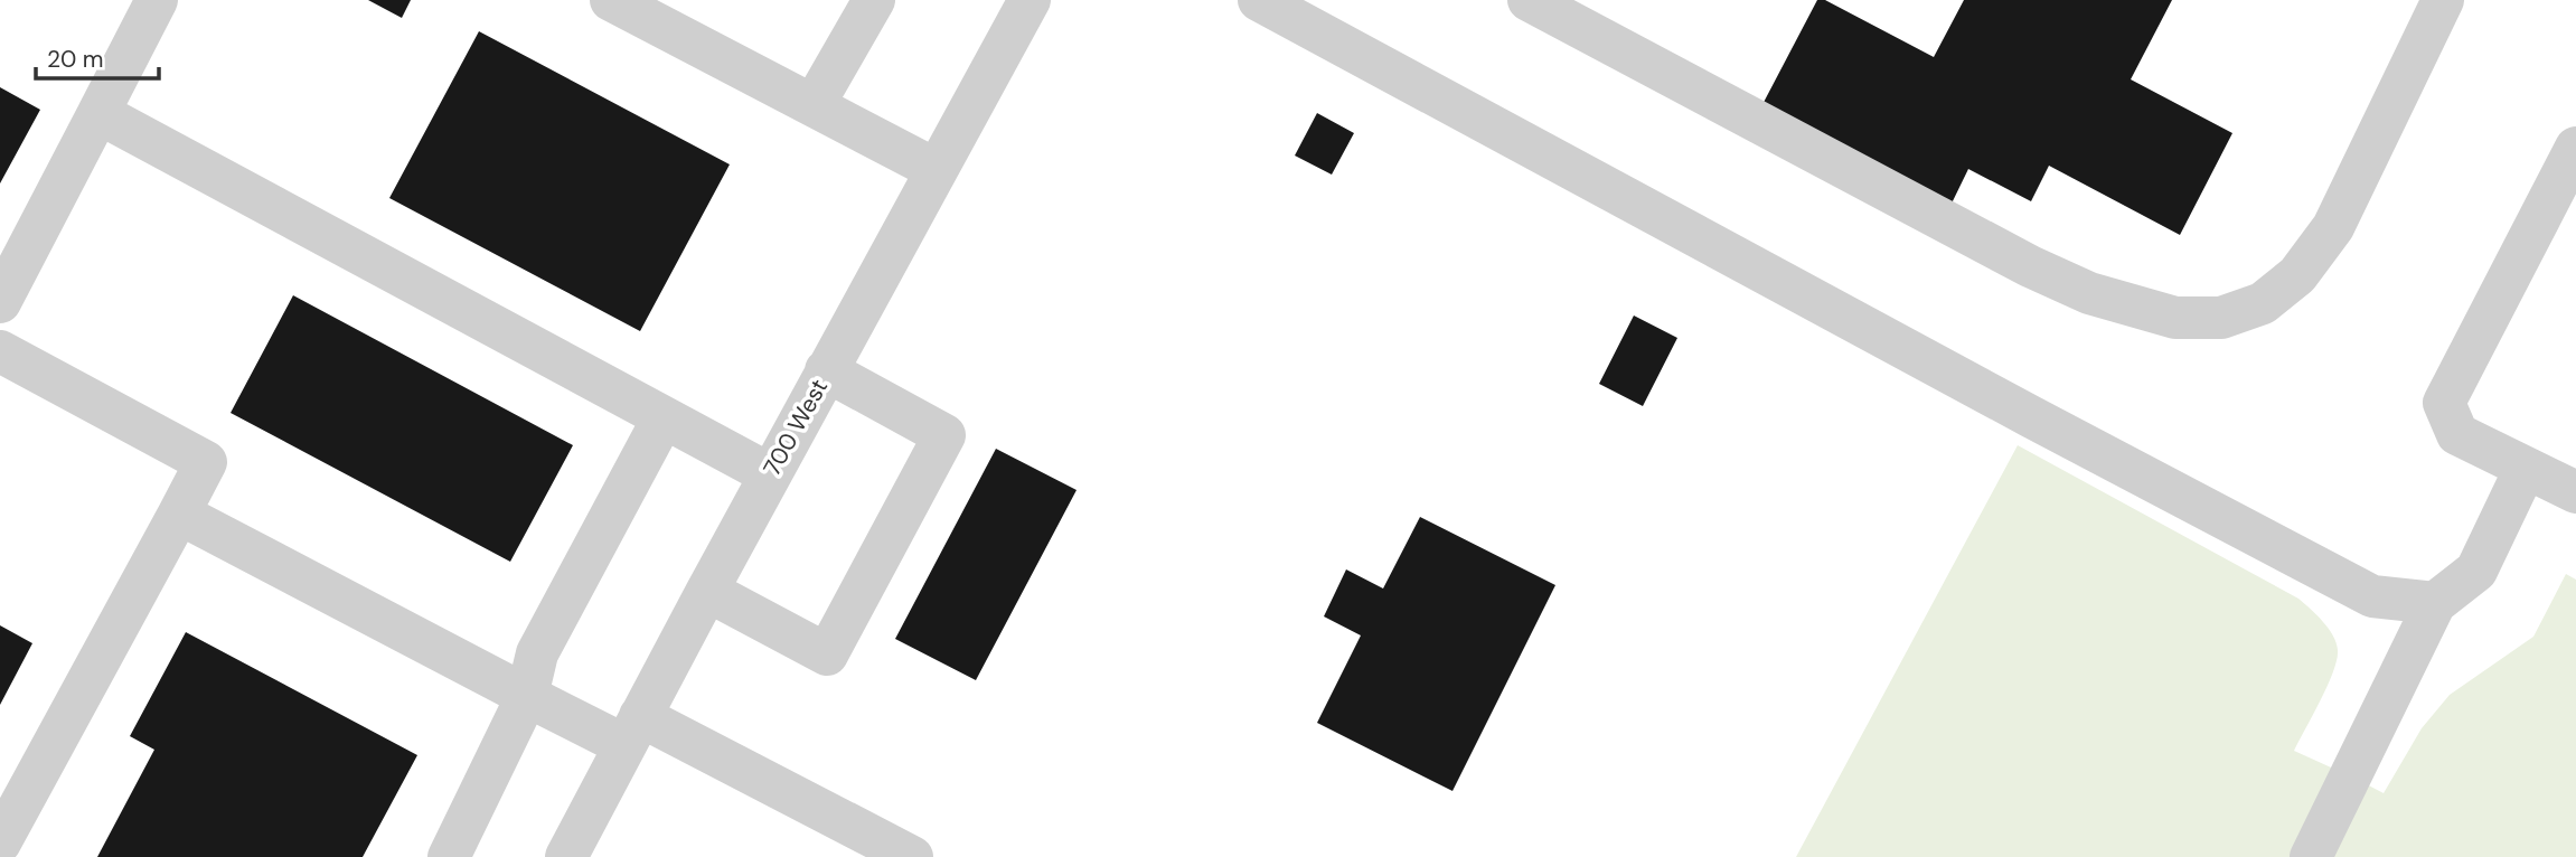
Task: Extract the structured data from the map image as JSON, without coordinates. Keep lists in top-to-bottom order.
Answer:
{
  "streets": {
    "street": ["700 West"]
  },
  "scale_bar": "20 m"
}
